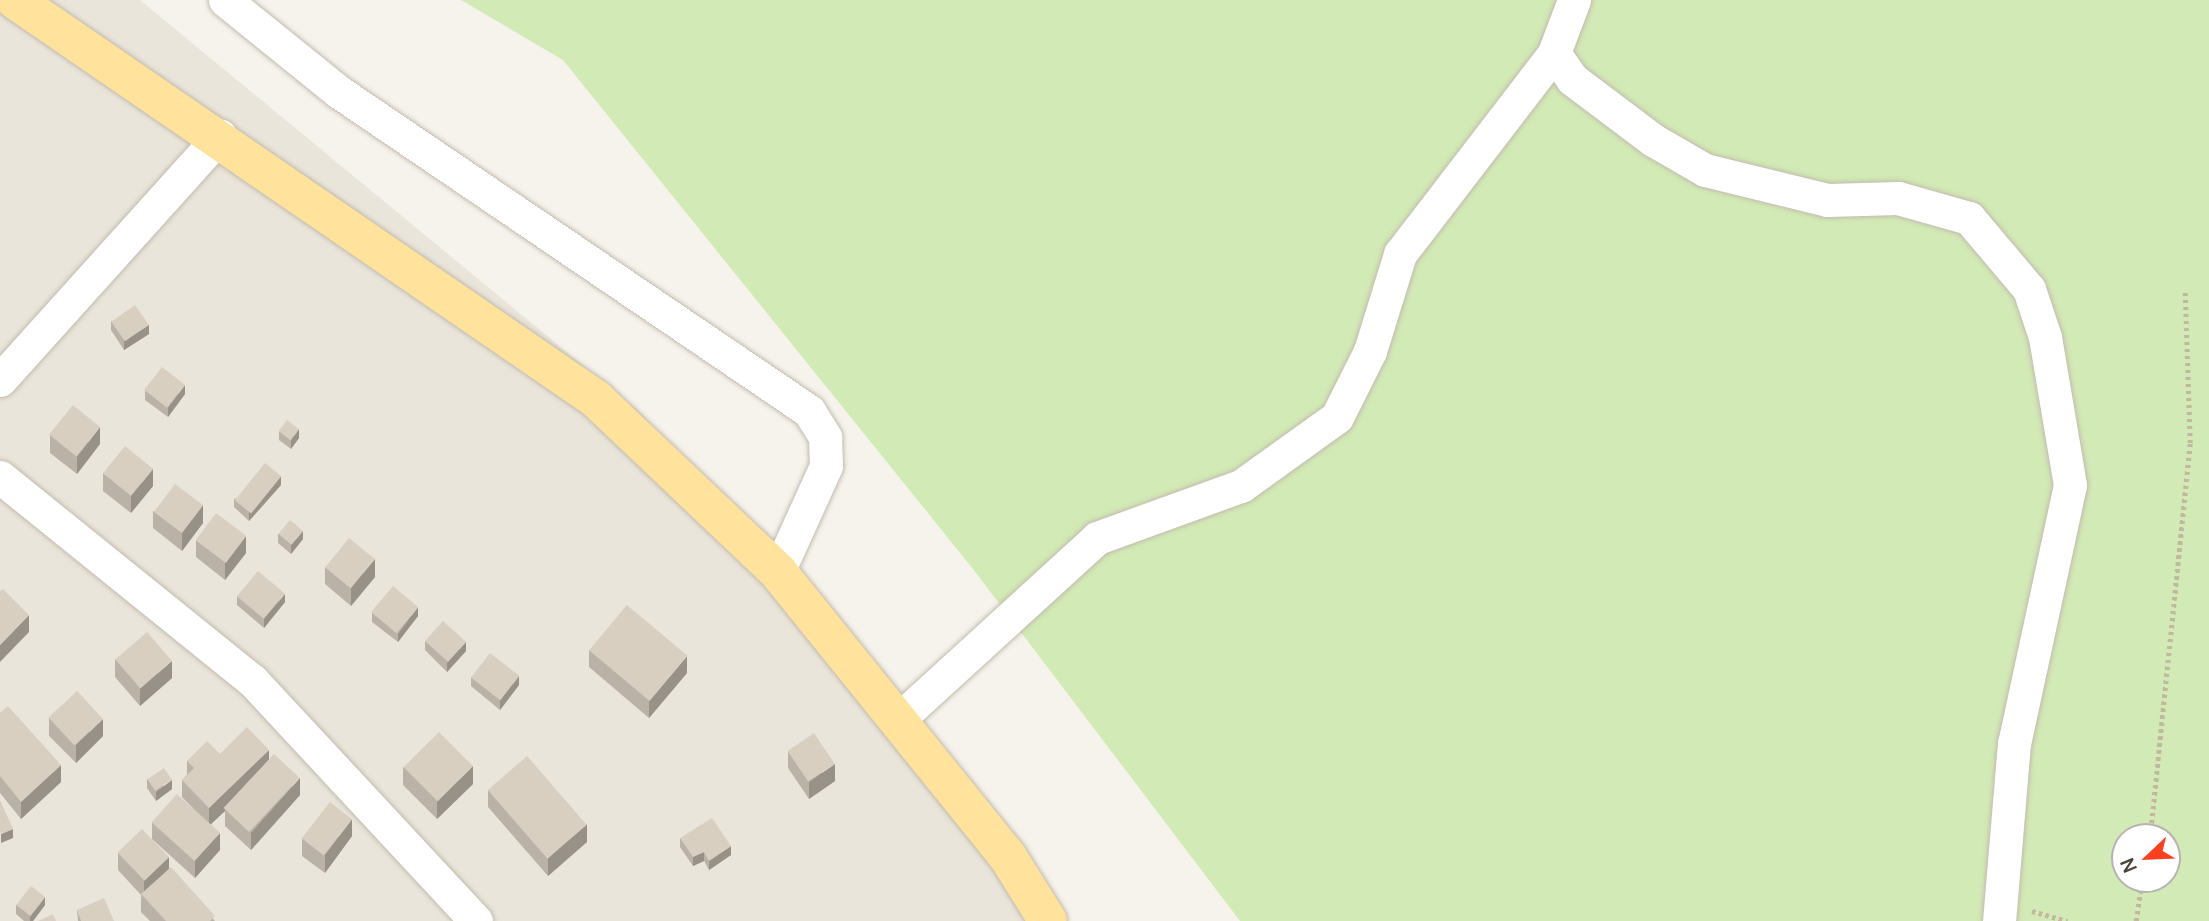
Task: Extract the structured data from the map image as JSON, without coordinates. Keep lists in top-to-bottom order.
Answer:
{
  "north": "bottom left"
}
